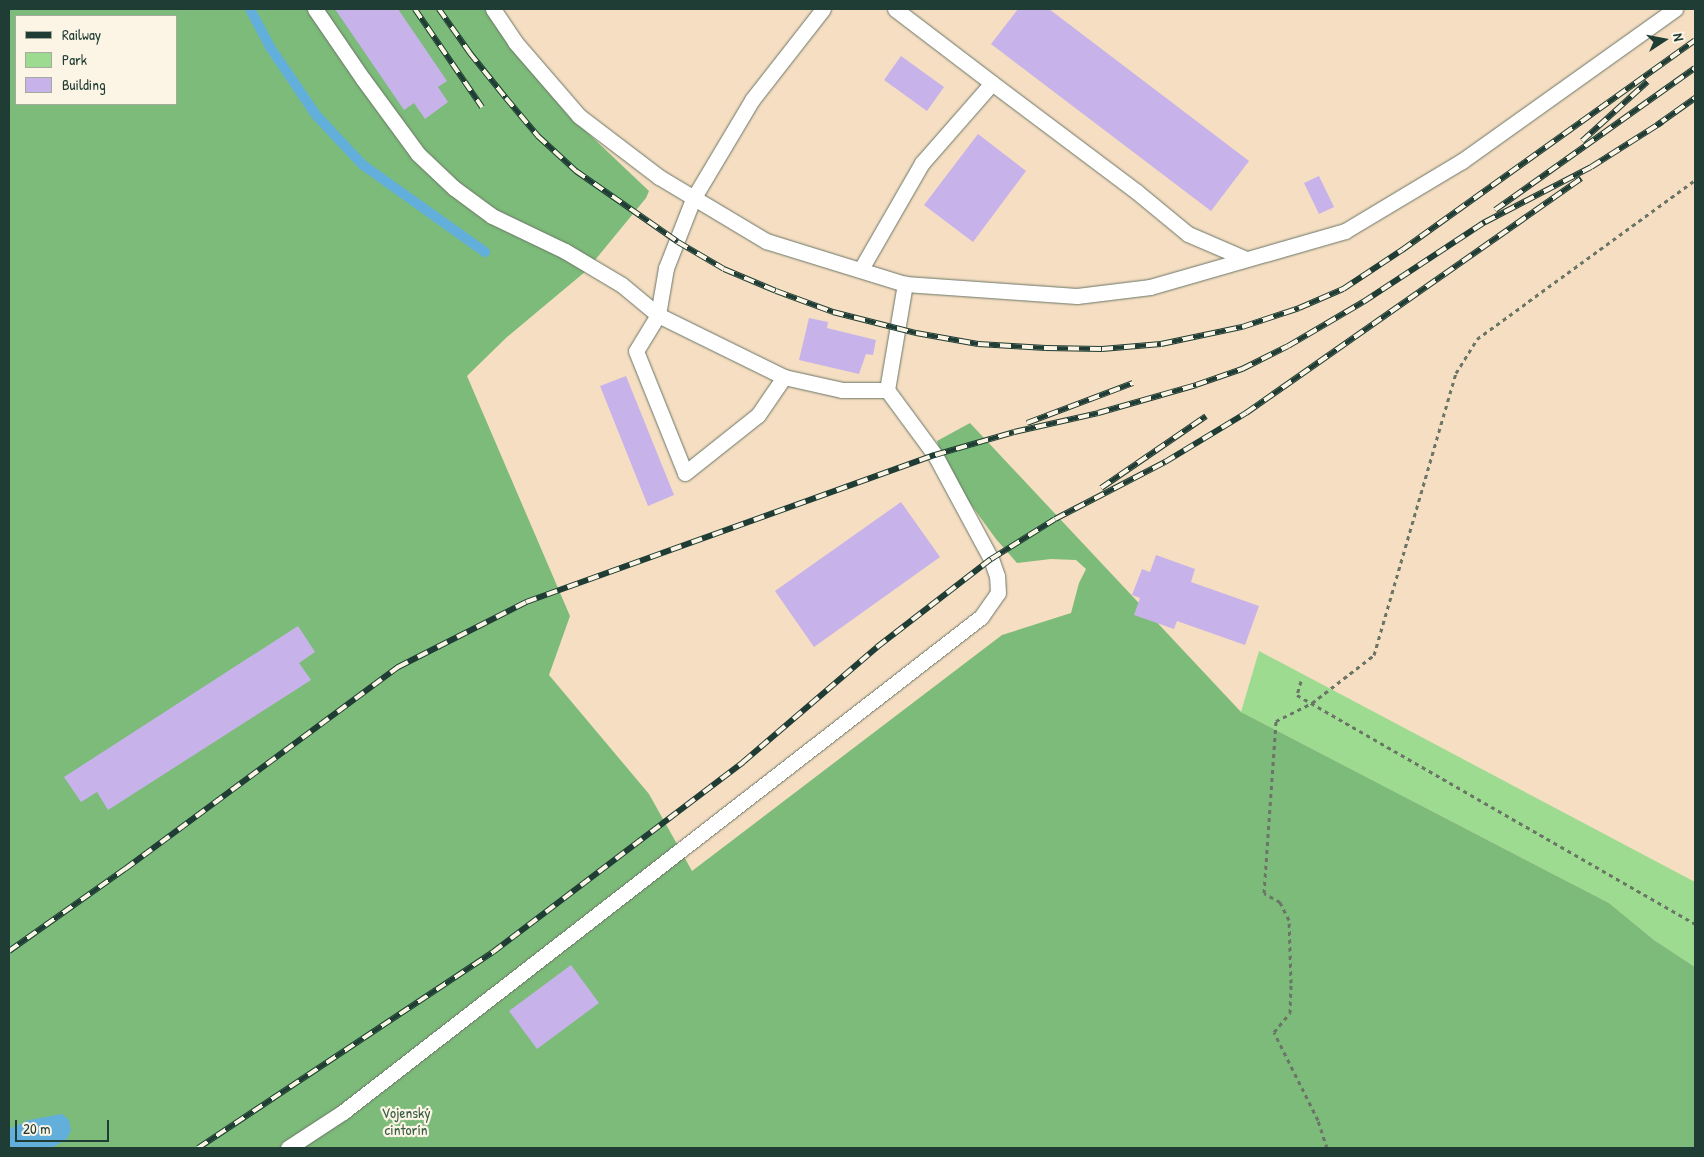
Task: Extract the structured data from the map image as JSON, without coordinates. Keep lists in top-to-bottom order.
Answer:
{
  "parks": ["Vojenský cintorín"],
  "legend": ["Railway", "Park", "Building"],
  "scale_bar": "20 m",
  "north": "right"
}
